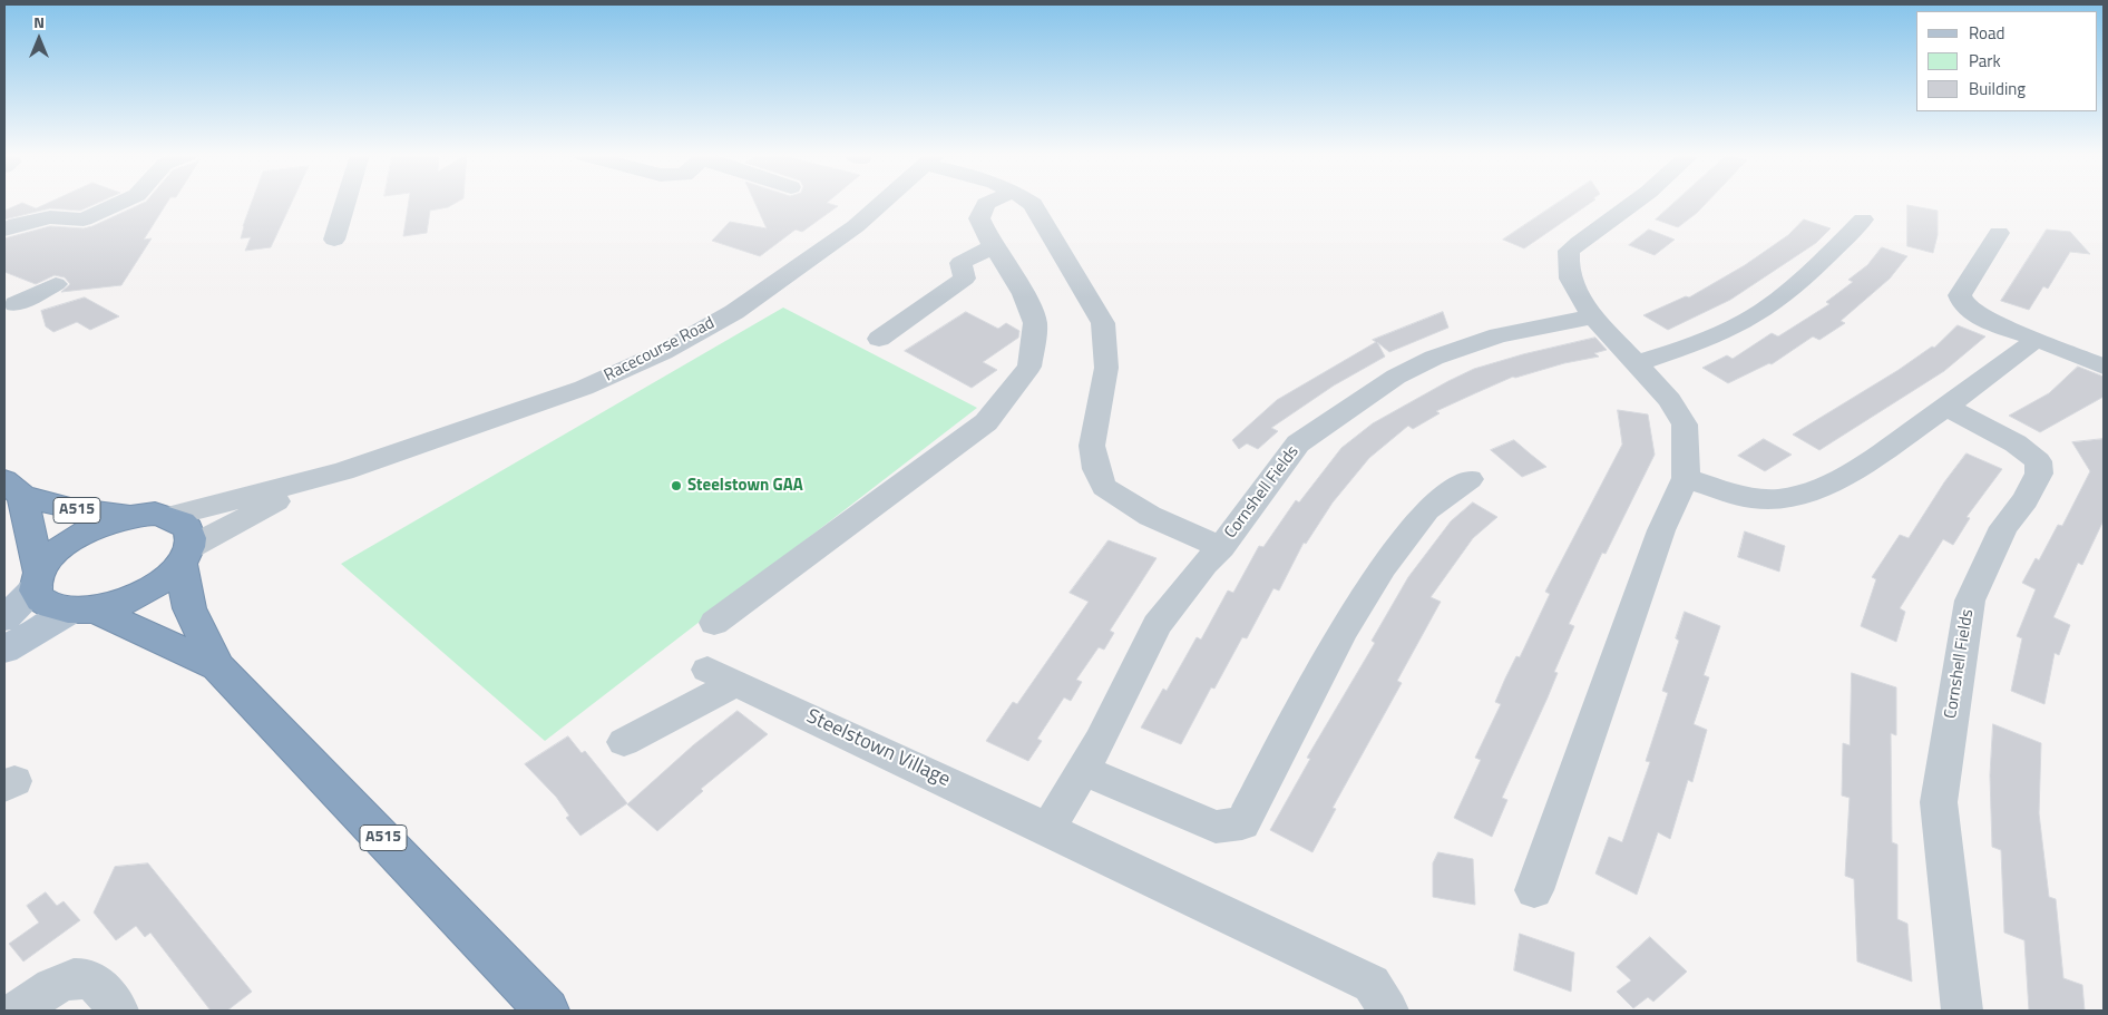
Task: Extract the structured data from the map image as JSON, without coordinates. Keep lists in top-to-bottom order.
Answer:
{
  "streets": {
    "highway": ["A515"],
    "street": ["Racecourse Road", "Cornshell Fields", "Steelstown Village"]
  },
  "crossings": [
    ["Racecourse Road", "A515"]
  ],
  "places": ["Steelstown GAA"],
  "legend": ["Road", "Park", "Building"],
  "north": "top"
}
